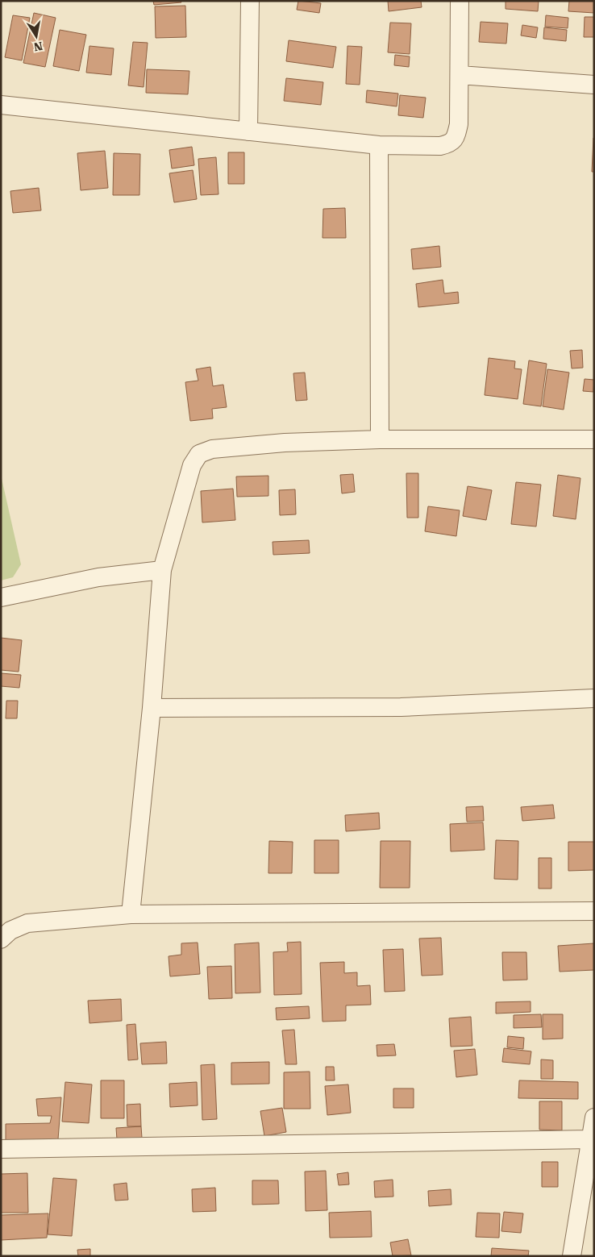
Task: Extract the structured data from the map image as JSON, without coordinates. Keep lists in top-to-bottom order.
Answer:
{
  "north": "bottom"
}
